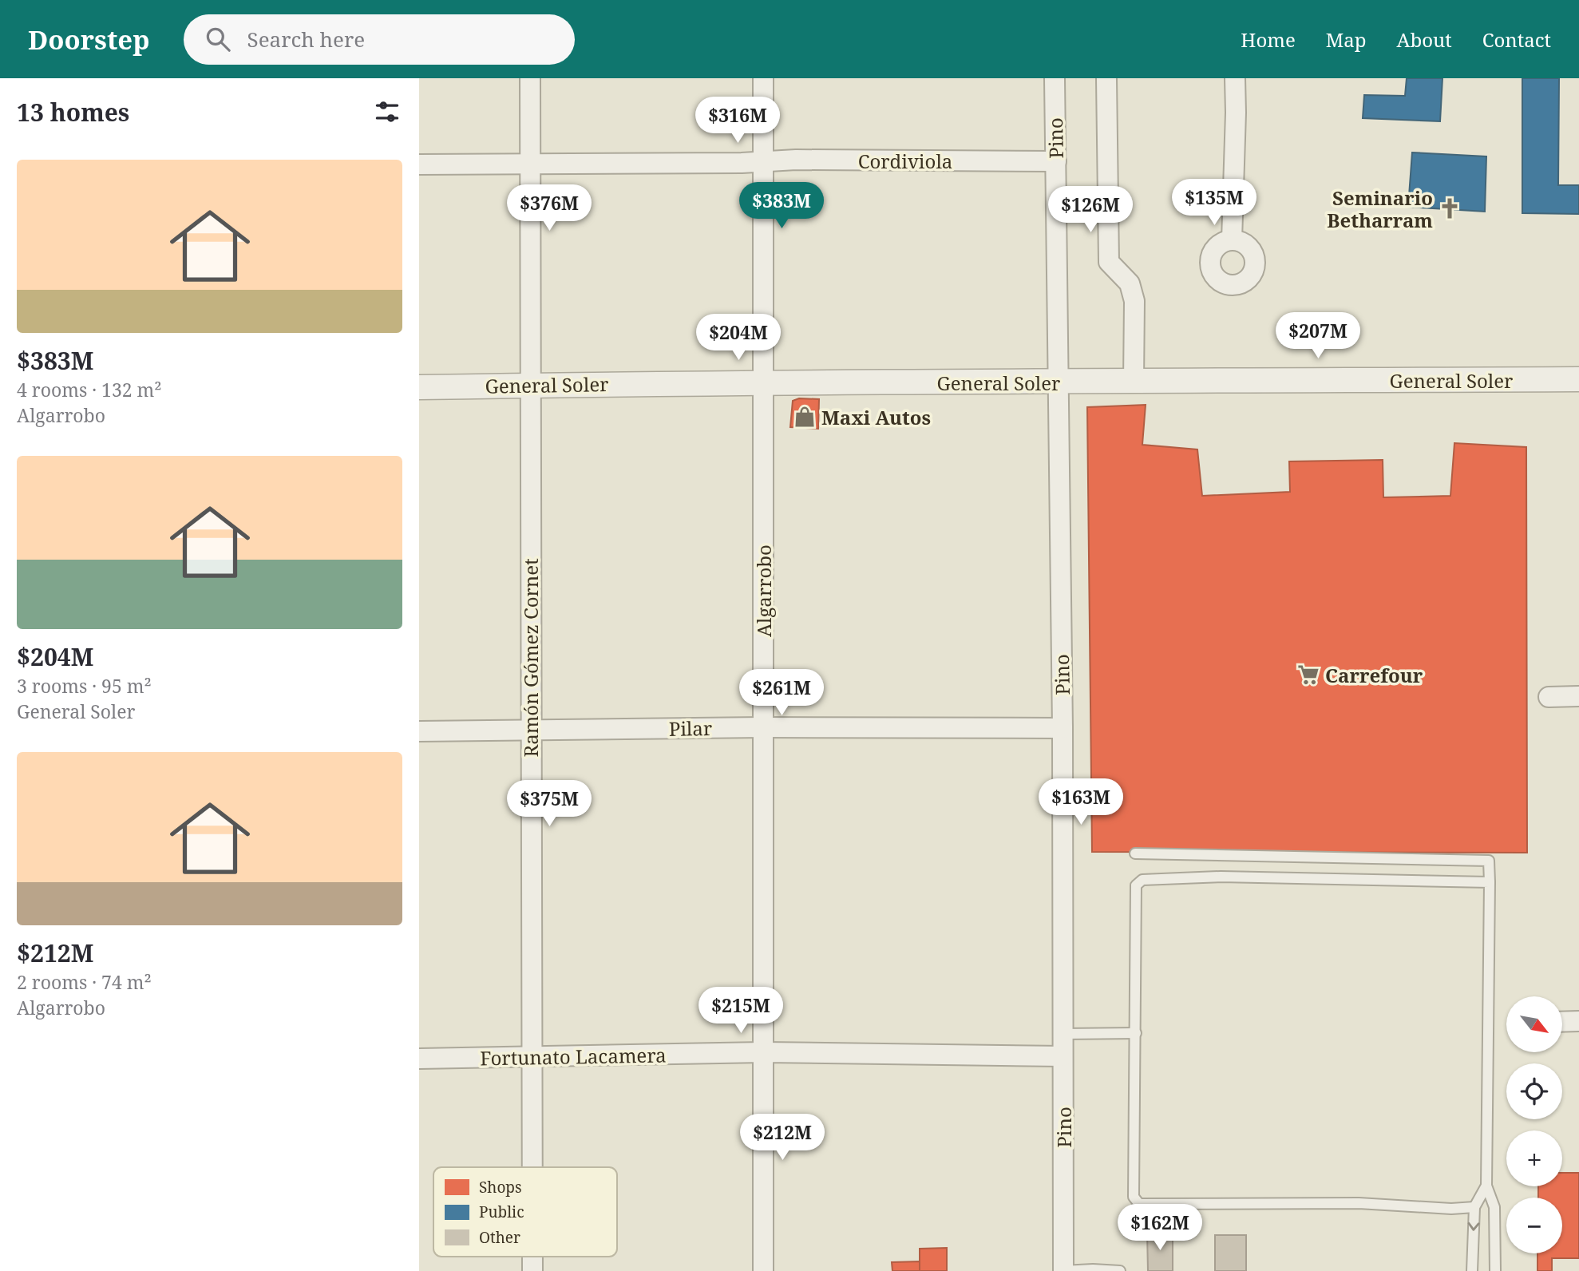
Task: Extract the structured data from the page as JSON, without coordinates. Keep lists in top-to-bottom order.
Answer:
{
  "streets": {
    "street": [
      "Pino",
      "Cordiviola",
      "General Soler",
      "Algarrobo",
      "Ramón Gómez Cornet",
      "Pilar",
      "Fortunato Lacamera"
    ]
  },
  "crossings": [
    ["Pino", "Cordiviola"],
    ["Pino", "General Soler"],
    ["Pino", "Pilar"],
    ["Pino", "Fortunato Lacamera"],
    ["Cordiviola", "Algarrobo"],
    ["Cordiviola", "Ramón Gómez Cornet"],
    ["General Soler", "Algarrobo"],
    ["General Soler", "Ramón Gómez Cornet"],
    ["Algarrobo", "Pilar"],
    ["Algarrobo", "Fortunato Lacamera"],
    ["Ramón Gómez Cornet", "Pilar"],
    ["Ramón Gómez Cornet", "Fortunato Lacamera"]
  ],
  "places": {
    "church": ["Seminario Betharram"],
    "shop": ["Maxi Autos"],
    "supermarket": ["Carrefour"]
  },
  "legend": ["Shops", "Public", "Other"],
  "north": "bottom right",
  "page": {
    "header": "Doorstep",
    "search": "Search here",
    "nav": [
      "Home",
      "Map",
      "About",
      "Contact"
    ],
    "heading": "13 homes",
    "price": [
      "$316M",
      "$135M",
      "$383M",
      "$376M",
      "$126M",
      "$207M",
      "$204M",
      "$261M",
      "$163M",
      "$375M",
      "$215M",
      "$212M",
      "$162M"
    ],
    "list": [
      {
        "name": "$383M",
        "note": "4 rooms · 132 m² · Algarrobo"
      },
      {
        "name": "$204M",
        "note": "3 rooms · 95 m² · General Soler"
      },
      {
        "name": "$212M",
        "note": "2 rooms · 74 m² · Algarrobo"
      }
    ],
    "map_buttons": ["+", "−"]
  }
}
